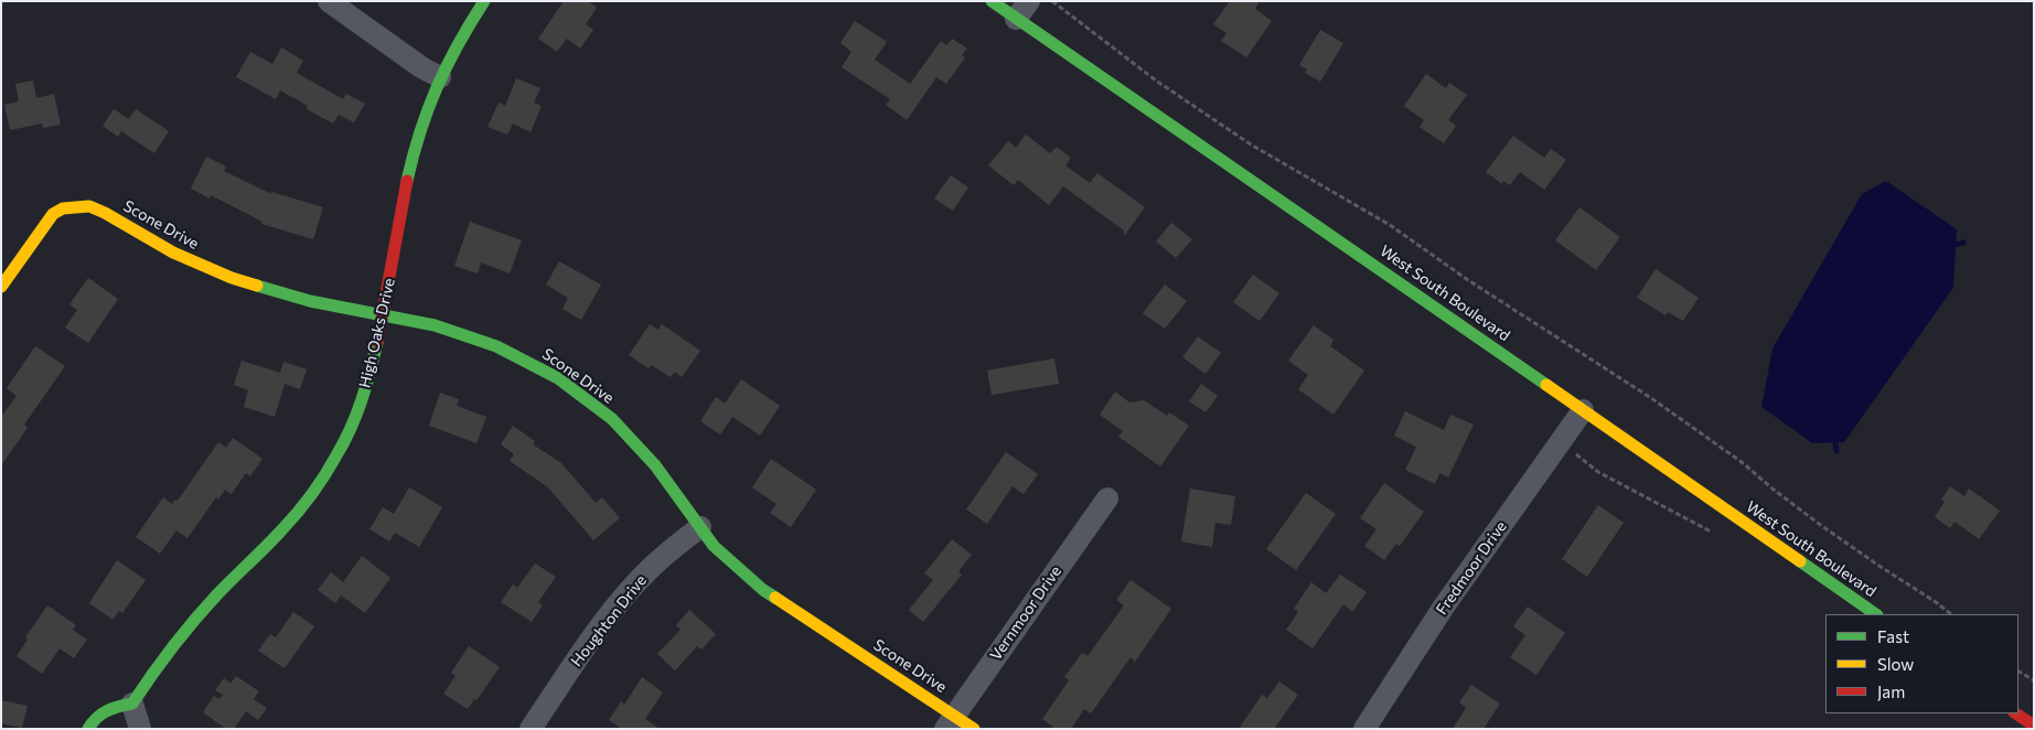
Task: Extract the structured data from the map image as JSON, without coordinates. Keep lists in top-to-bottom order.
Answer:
{
  "streets": {
    "street": [
      "Scone Drive",
      "West South Boulevard",
      "High Oaks Drive",
      "Fredmoor Drive",
      "Vernmoor Drive",
      "Houghton Drive"
    ]
  },
  "crossings": [
    ["Scone Drive", "High Oaks Drive"],
    ["Scone Drive", "Vernmoor Drive"],
    ["Scone Drive", "Houghton Drive"],
    ["West South Boulevard", "Fredmoor Drive"]
  ],
  "legend": ["Fast", "Slow", "Jam"]
}
